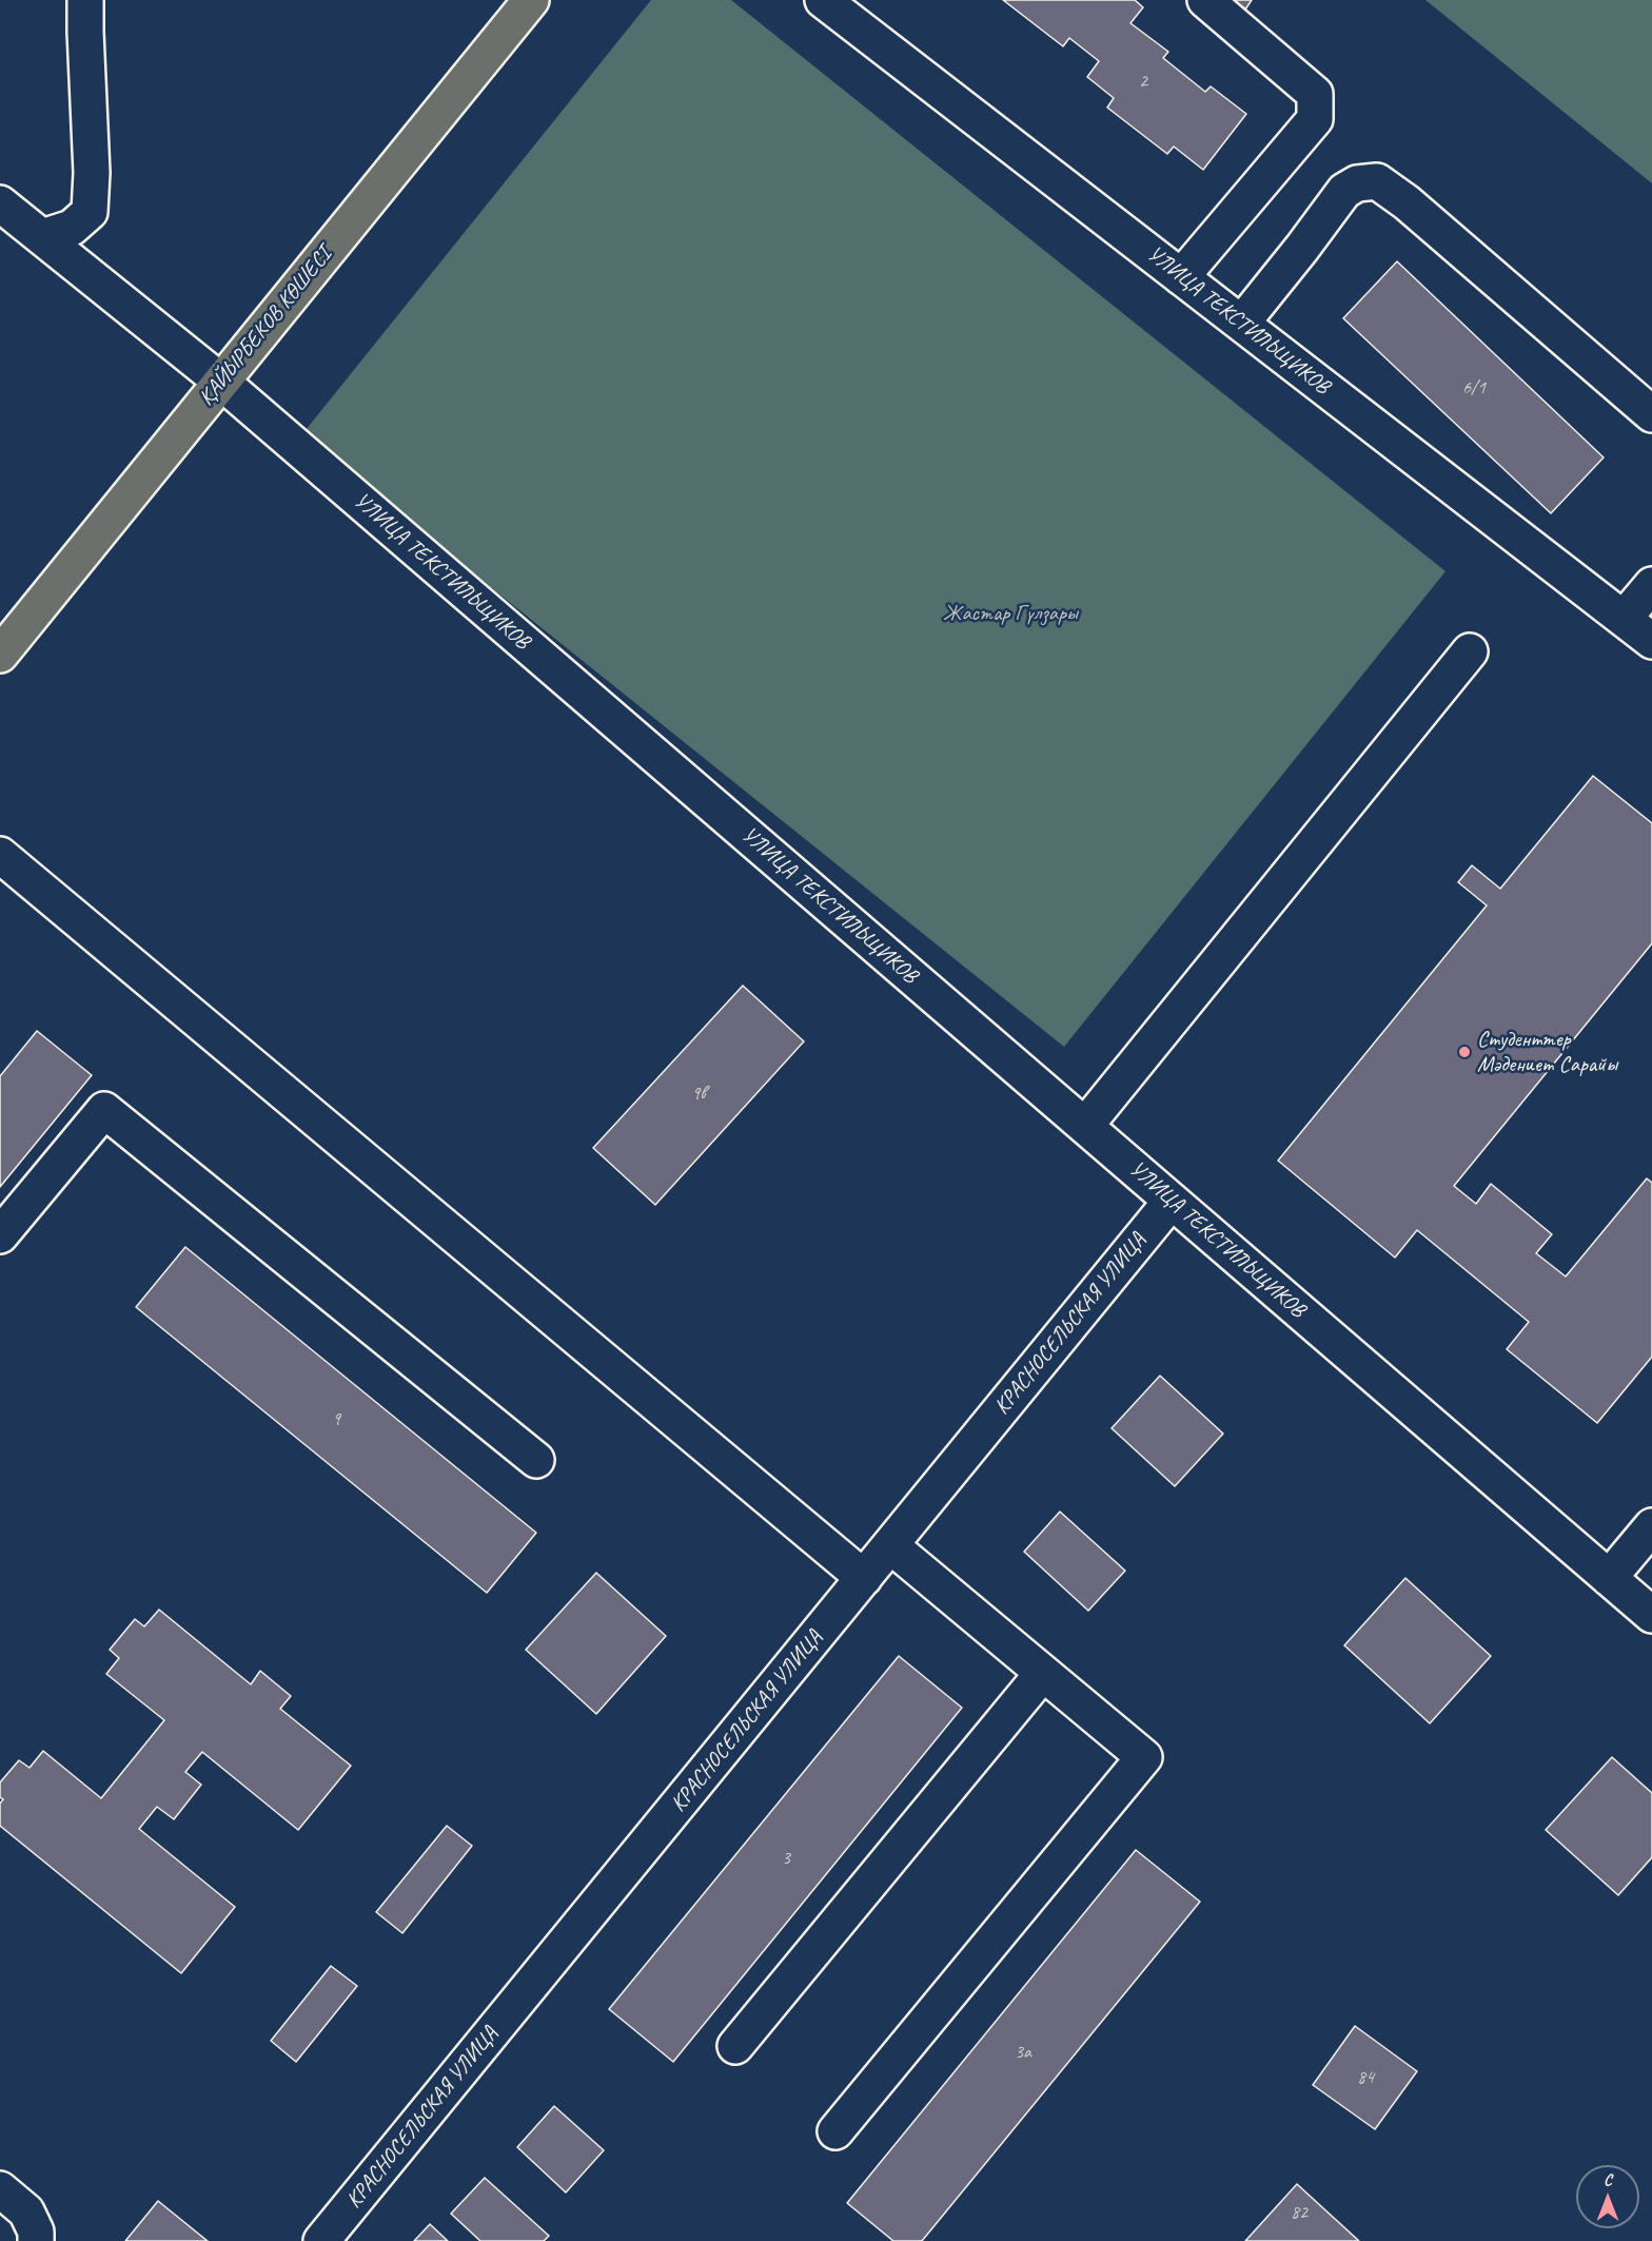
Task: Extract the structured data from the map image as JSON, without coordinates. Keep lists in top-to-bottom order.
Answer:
{
  "streets": {
    "main road": ["ҚАЙЫРБЕКОВ КӨШЕСІ"],
    "street": ["УЛИЦА ТЕКСТИЛЬЩИКОВ", "КРАСНОСЕЛЬСКАЯ УЛИЦА"]
  },
  "crossings": [
    ["УЛИЦА ТЕКСТИЛЬЩИКОВ", "ҚАЙЫРБЕКОВ КӨШЕСІ"],
    ["УЛИЦА ТЕКСТИЛЬЩИКОВ", "КРАСНОСЕЛЬСКАЯ УЛИЦА"]
  ],
  "parks": ["Жастар Гүлзары"],
  "places": ["Студенттер Мәдениет Сарайы"],
  "house_numbers": [
    "2",
    "6/1",
    "9в",
    "9",
    "3",
    "3а",
    "84",
    "82"
  ],
  "north": "top"
}
